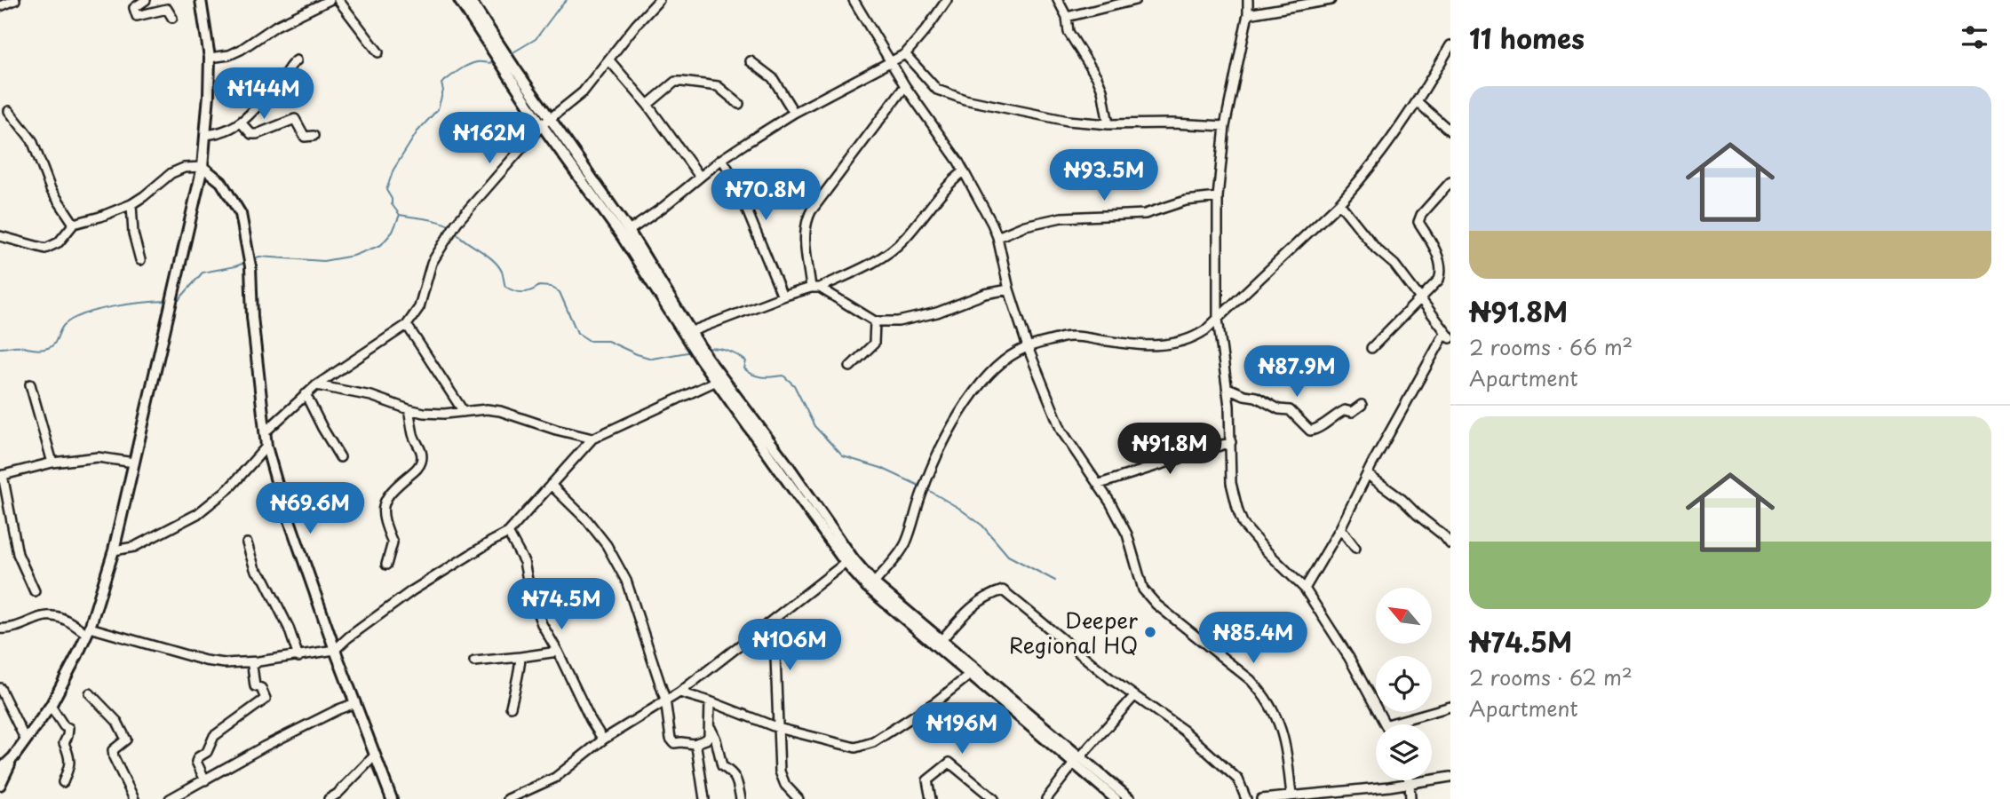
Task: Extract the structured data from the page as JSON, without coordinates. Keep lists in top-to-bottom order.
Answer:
{
  "places": ["Deeper Regional HQ"],
  "north": "top left",
  "page": {
    "heading": "11 homes",
    "price": [
      "₦144M",
      "₦162M",
      "₦93.5M",
      "₦70.8M",
      "₦87.9M",
      "₦91.8M",
      "₦69.6M",
      "₦74.5M",
      "₦85.4M",
      "₦106M",
      "₦196M"
    ],
    "list": [
      {
        "name": "₦91.8M",
        "note": "2 rooms · 66 m² · Apartment"
      },
      {
        "name": "₦74.5M",
        "note": "2 rooms · 62 m² · Apartment"
      }
    ]
  }
}
